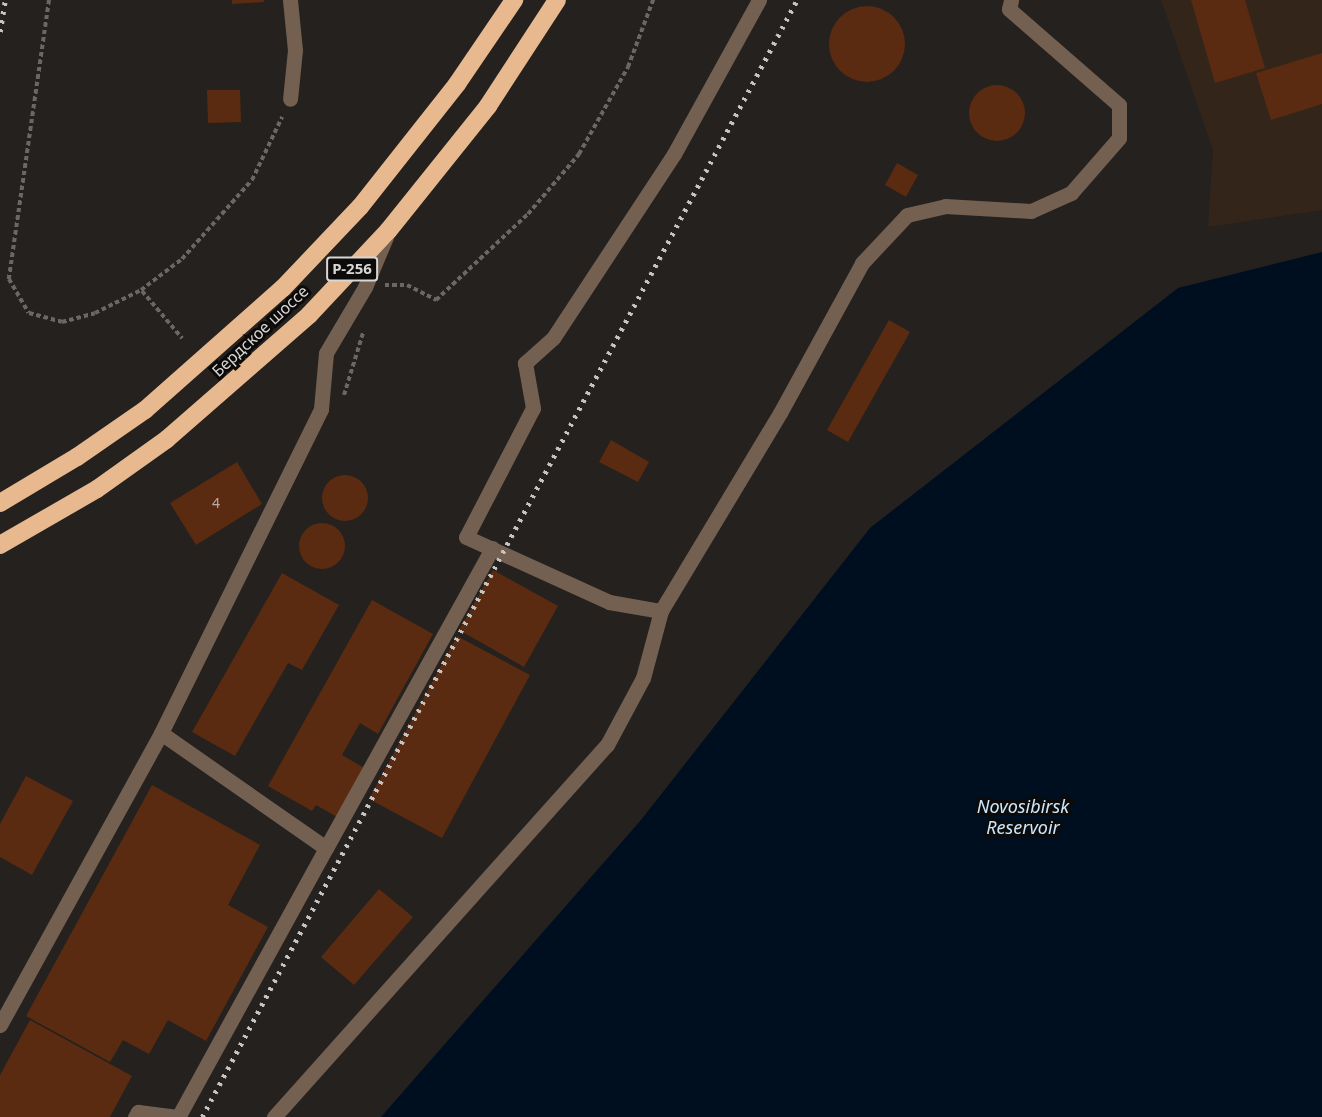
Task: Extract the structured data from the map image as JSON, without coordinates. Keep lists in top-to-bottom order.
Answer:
{
  "streets": {
    "highway": ["Р-256", "Бердское шоссе"]
  },
  "water": ["Novosibirsk Reservoir"],
  "house_numbers": ["4"]
}
